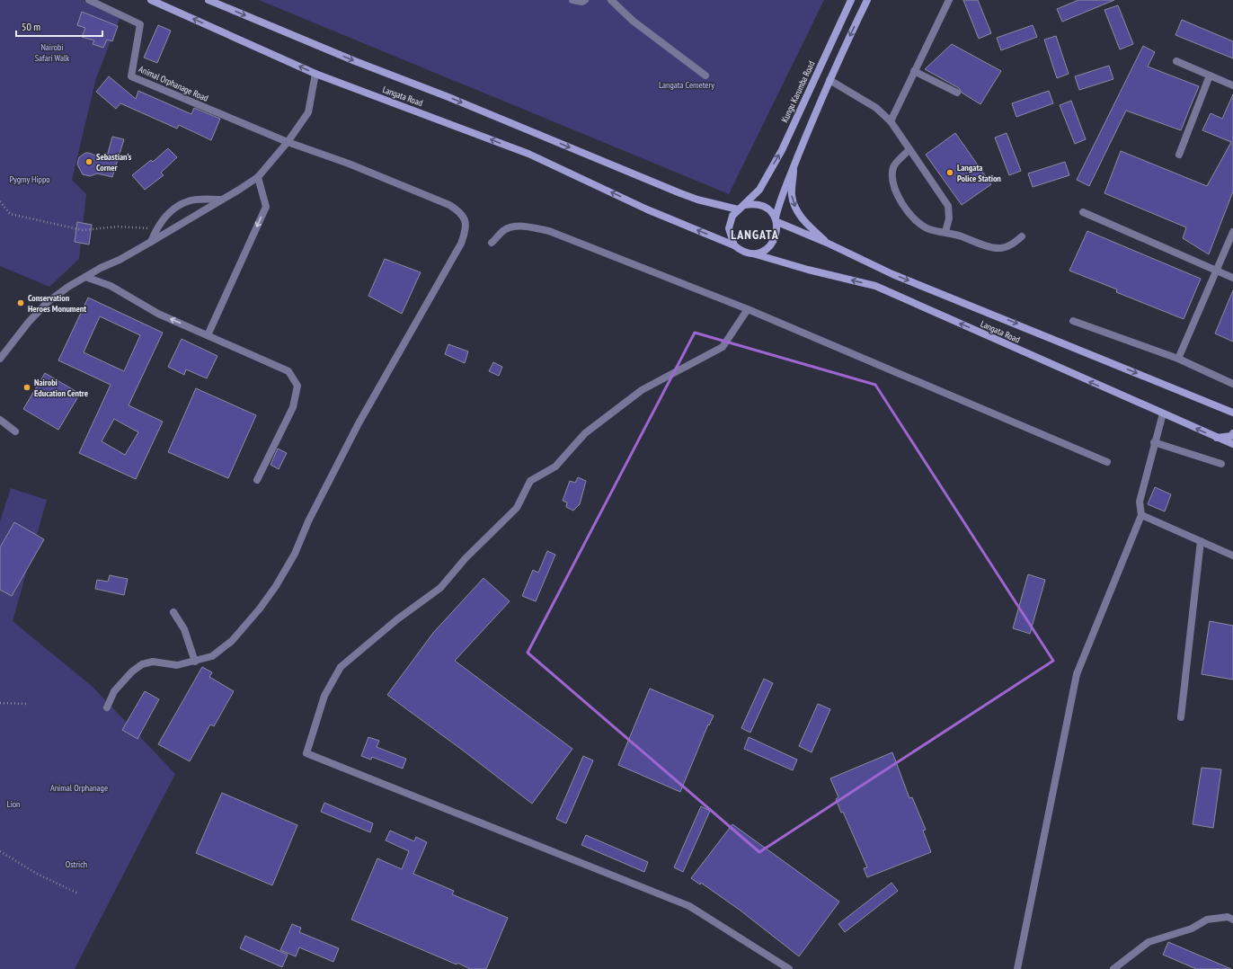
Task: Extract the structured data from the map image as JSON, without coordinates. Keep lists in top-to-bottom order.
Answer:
{
  "streets": {
    "main road": ["Kungu Karumba Road", "Langata Road"],
    "street": ["Animal Orphanage Road"]
  },
  "crossings": [
    ["Kungu Karumba Road", "Langata Road"]
  ],
  "districts": ["LANGATA"],
  "parks": [
    "Nairobi Safari Walk",
    "Langata Cemetery",
    "Pygmy Hippo",
    "Animal Orphanage",
    "Lion",
    "Ostrich"
  ],
  "places": [
    "Sebastian‘s Corner",
    "Langata Police Station",
    "Conservation Heroes Monument",
    "Nairobi Education Centre"
  ],
  "scale_bar": "50 m"
}
